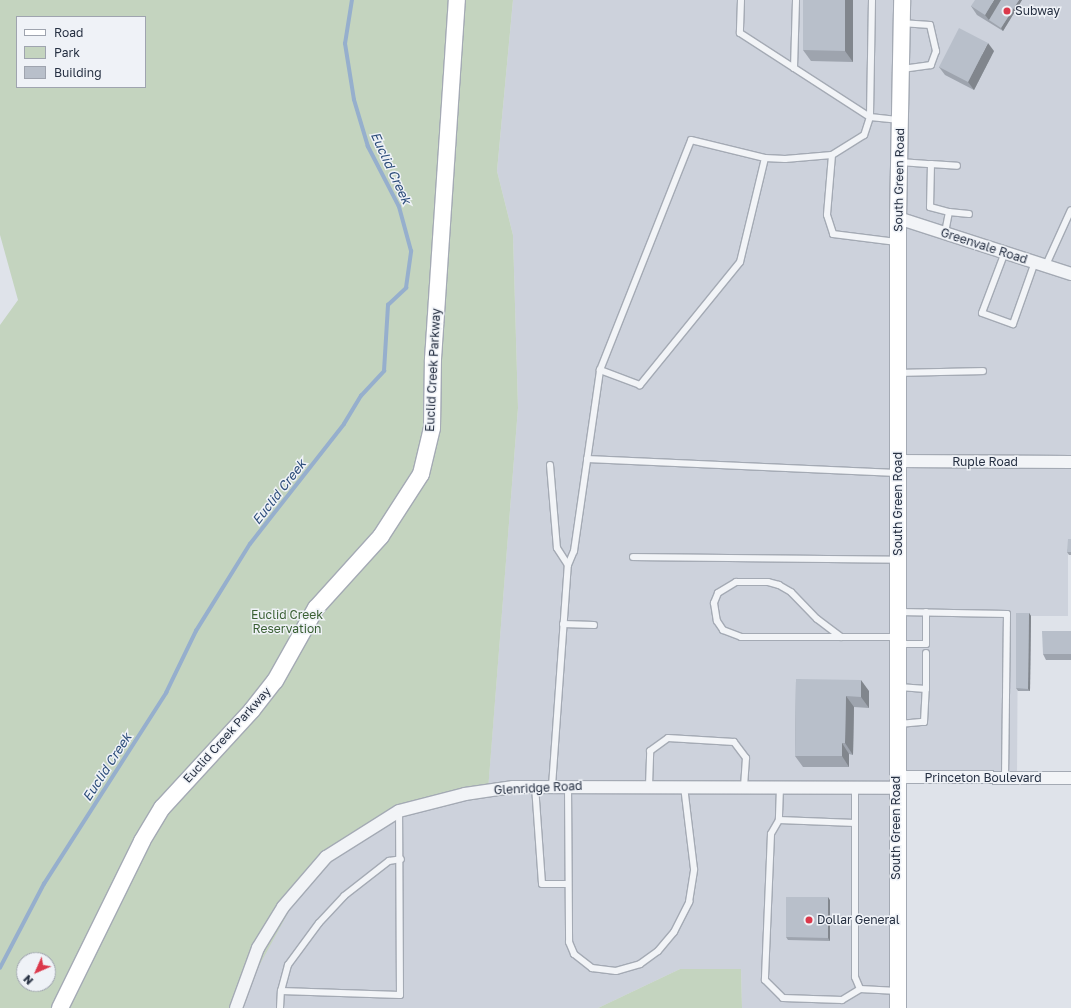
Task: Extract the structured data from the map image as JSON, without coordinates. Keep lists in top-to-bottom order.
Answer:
{
  "streets": {
    "street": [
      "South Green Road",
      "Greenvale Road",
      "Euclid Creek Parkway",
      "Ruple Road",
      "Princeton Boulevard",
      "Glenridge Road"
    ]
  },
  "crossings": [
    ["South Green Road", "Greenvale Road"],
    ["South Green Road", "Ruple Road"],
    ["South Green Road", "Princeton Boulevard"],
    ["South Green Road", "Glenridge Road"],
    ["Princeton Boulevard", "Glenridge Road"]
  ],
  "water": ["Euclid Creek"],
  "parks": ["Euclid Creek Reservation"],
  "places": ["Subway", "Dollar General"],
  "legend": ["Road", "Park", "Building"],
  "north": "bottom left"
}
